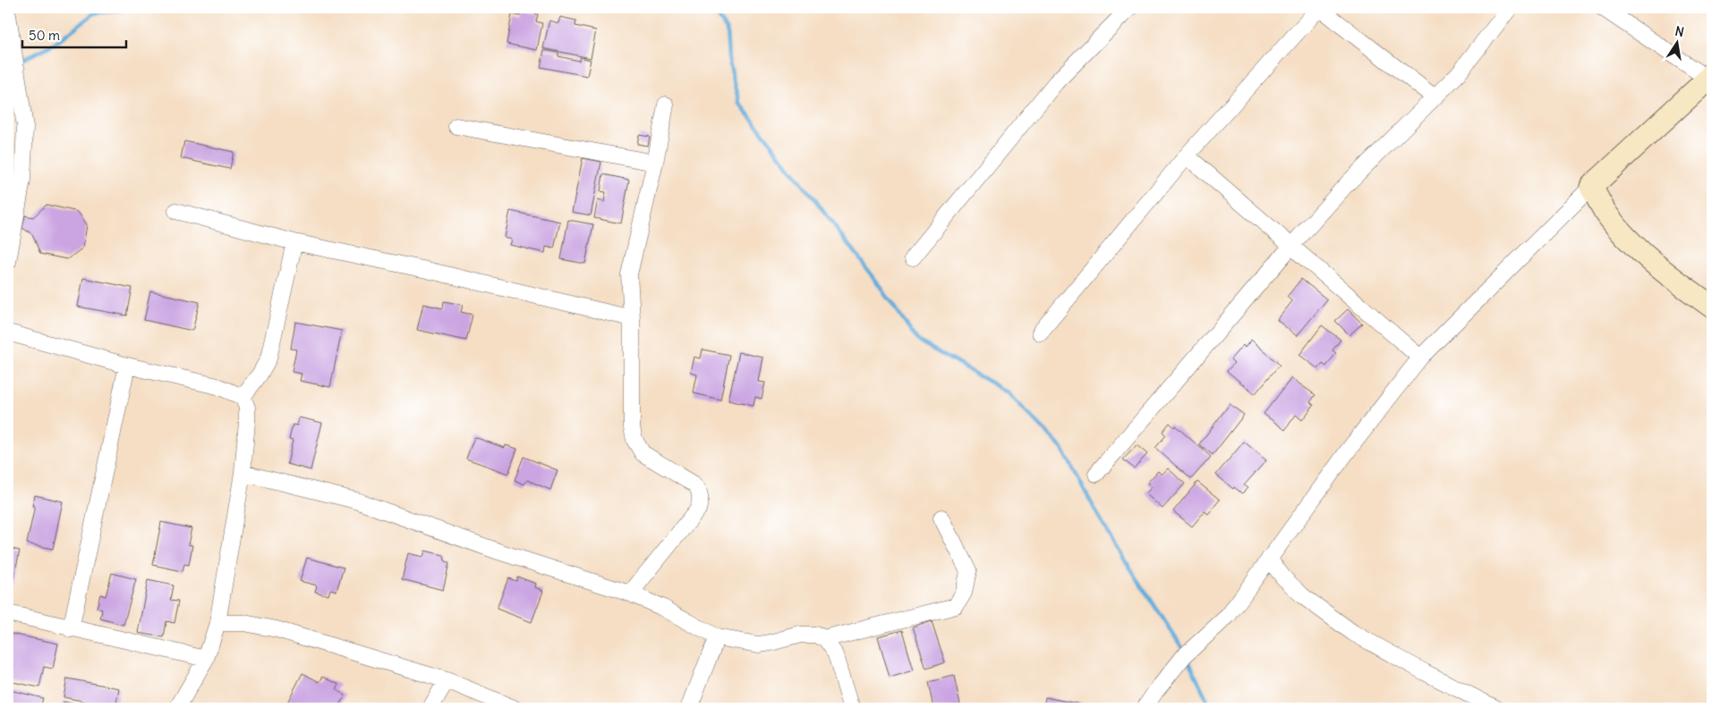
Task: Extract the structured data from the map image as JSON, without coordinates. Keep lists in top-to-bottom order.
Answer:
{
  "scale_bar": "50 m",
  "north": "top"
}
